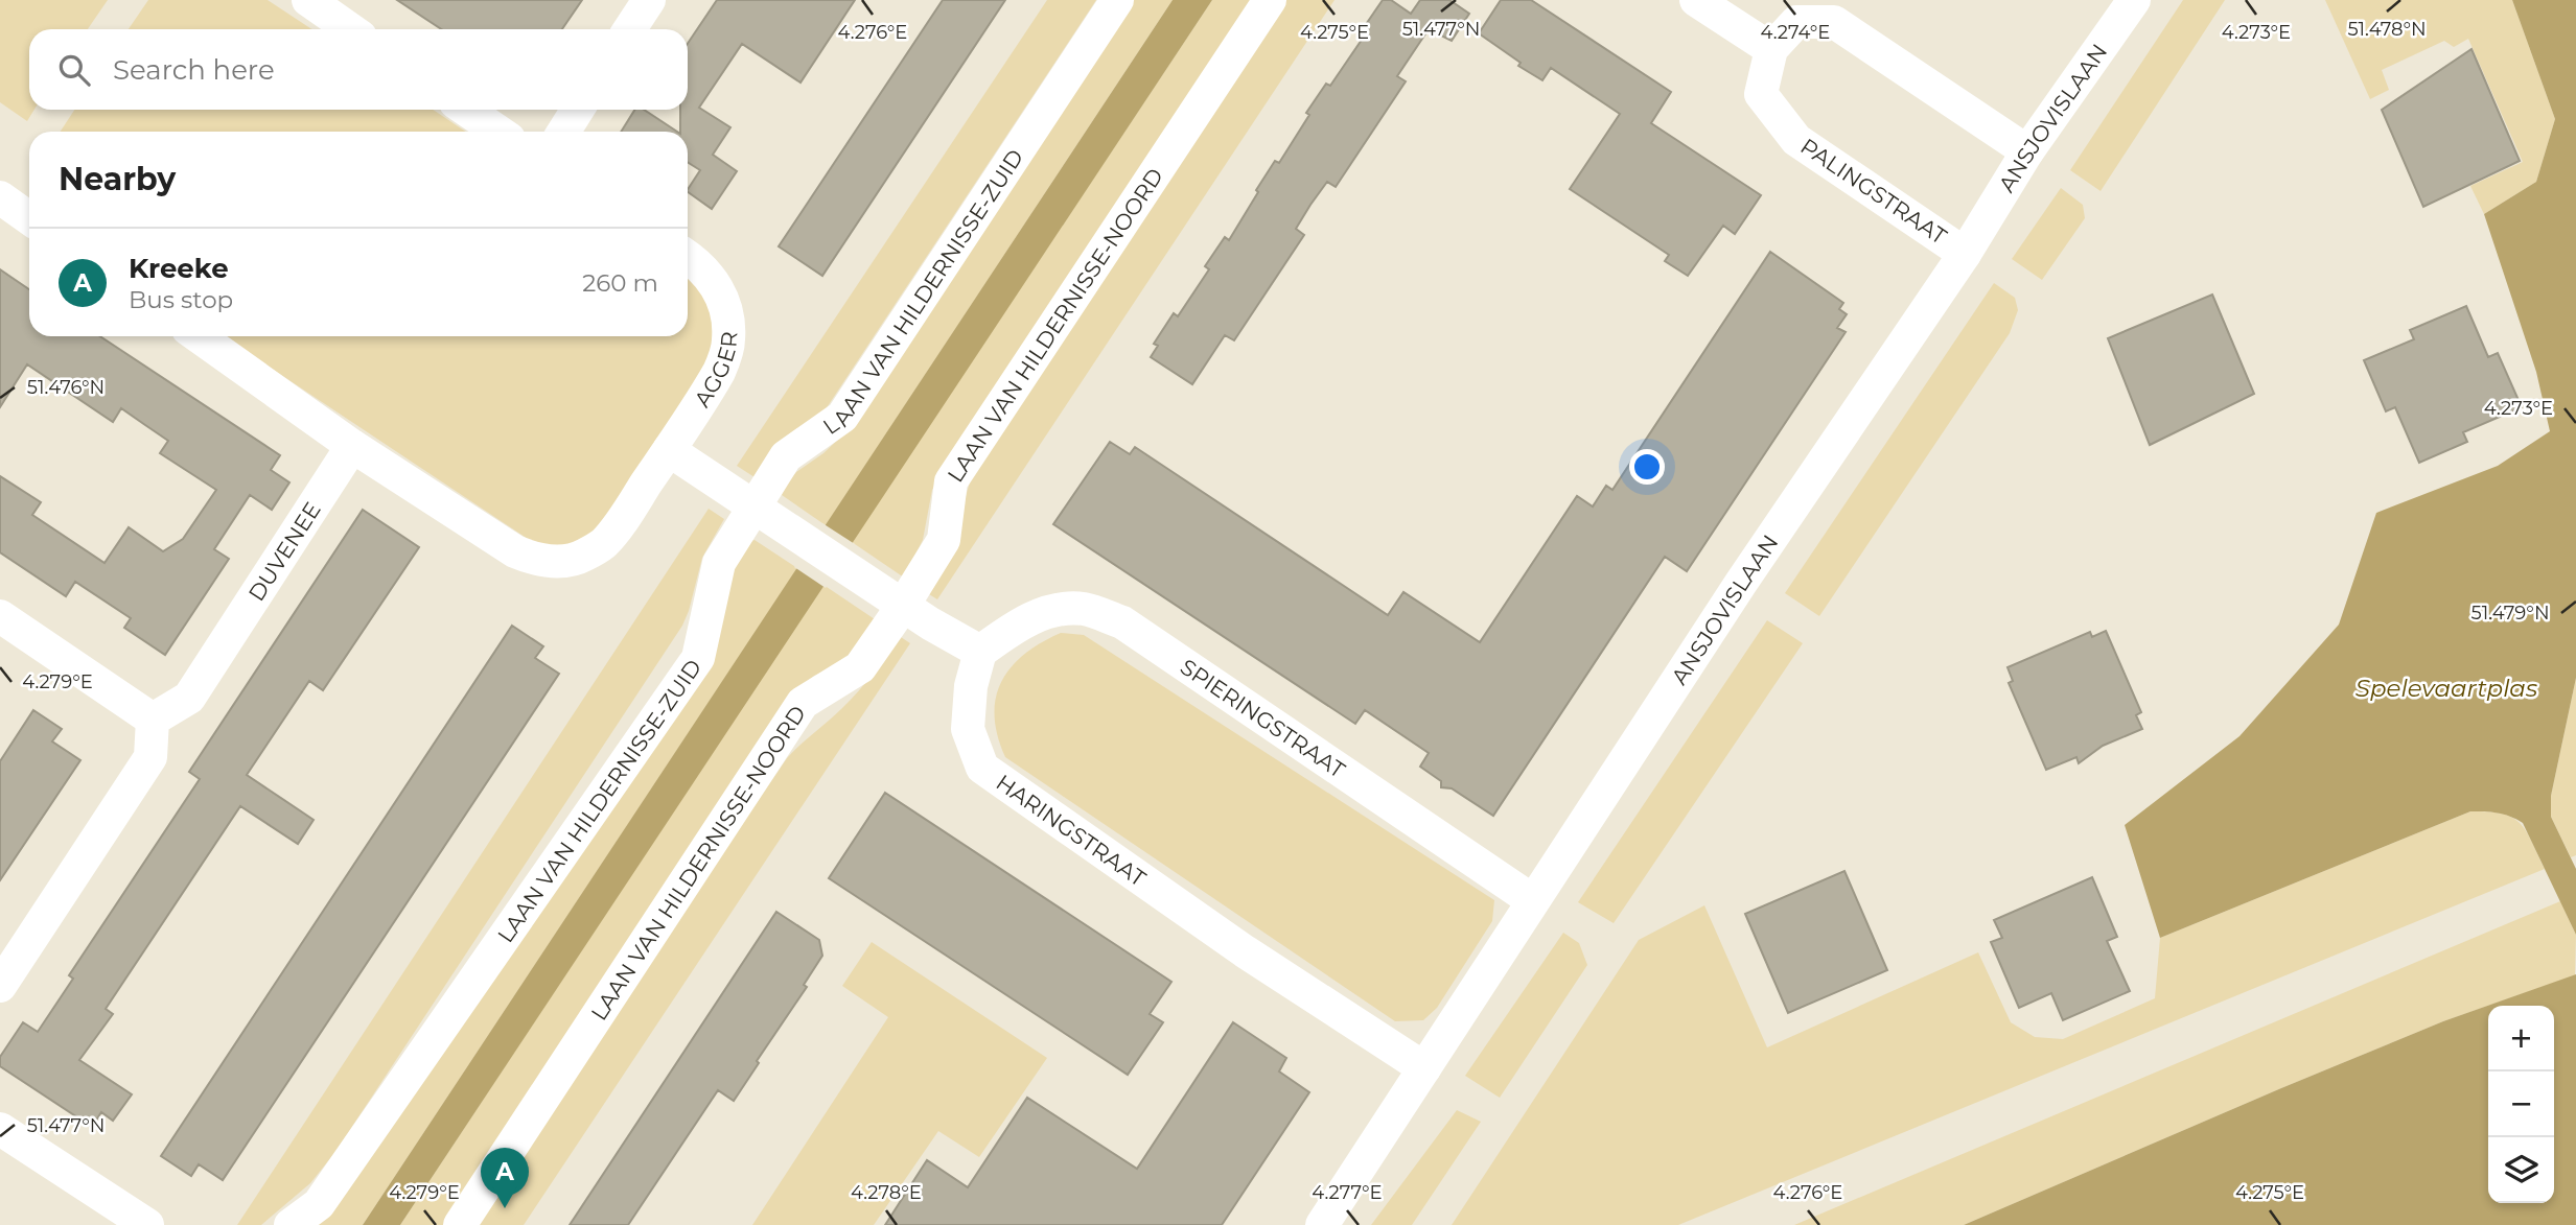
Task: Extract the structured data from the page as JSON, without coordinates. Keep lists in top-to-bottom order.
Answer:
{
  "streets": {
    "street": [
      "ANSJOVISLAAN",
      "PALINGSTRAAT",
      "LAAN VAN HILDERNISSE-ZUID",
      "LAAN VAN HILDERNISSE-NOORD",
      "AGGER",
      "DUVENEE",
      "SPIERINGSTRAAT",
      "HARINGSTRAAT"
    ]
  },
  "crossings": [
    ["ANSJOVISLAAN", "PALINGSTRAAT"],
    ["ANSJOVISLAAN", "SPIERINGSTRAAT"],
    ["ANSJOVISLAAN", "HARINGSTRAAT"],
    ["SPIERINGSTRAAT", "HARINGSTRAAT"]
  ],
  "water": ["Spelevaartplas"],
  "page": {
    "search": "Search here",
    "heading": "Nearby",
    "list": [
      {
        "mark": "A",
        "name": "Kreeke",
        "note": "Bus stop",
        "value": "260 m"
      }
    ],
    "map_buttons": ["+", "−"],
    "pins": "A"
  },
  "coordinates": [
    "51.477°N",
    "51.478°N",
    "4.276°E",
    "4.275°E",
    "4.274°E",
    "4.273°E",
    "51.476°N",
    "51.479°N",
    "4.279°E",
    "4.278°E",
    "4.277°E"
  ]
}
